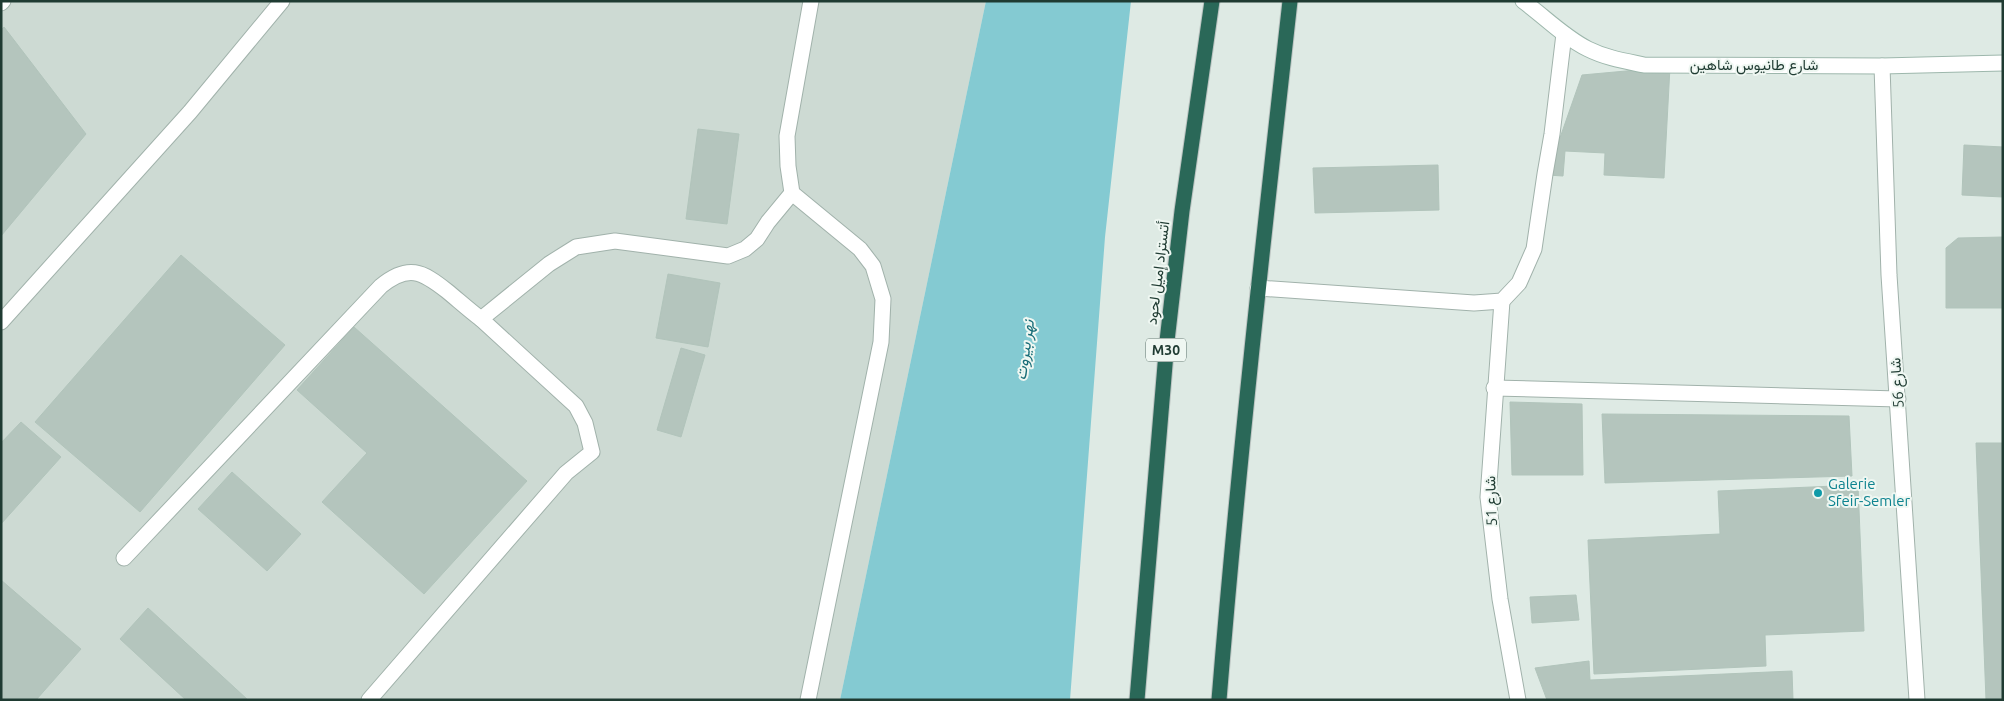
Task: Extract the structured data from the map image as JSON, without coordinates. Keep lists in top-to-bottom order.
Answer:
{
  "streets": {
    "highway": ["أتستراد إميل لحود", "M30"],
    "street": ["شارع طانيوس شاهين", "شارع 56", "شارع 51"]
  },
  "crossings": [
    ["شارع طانيوس شاهين", "شارع 56"]
  ],
  "water": ["نهر بيروت"],
  "places": ["Galerie Sfeir-Semler"]
}
